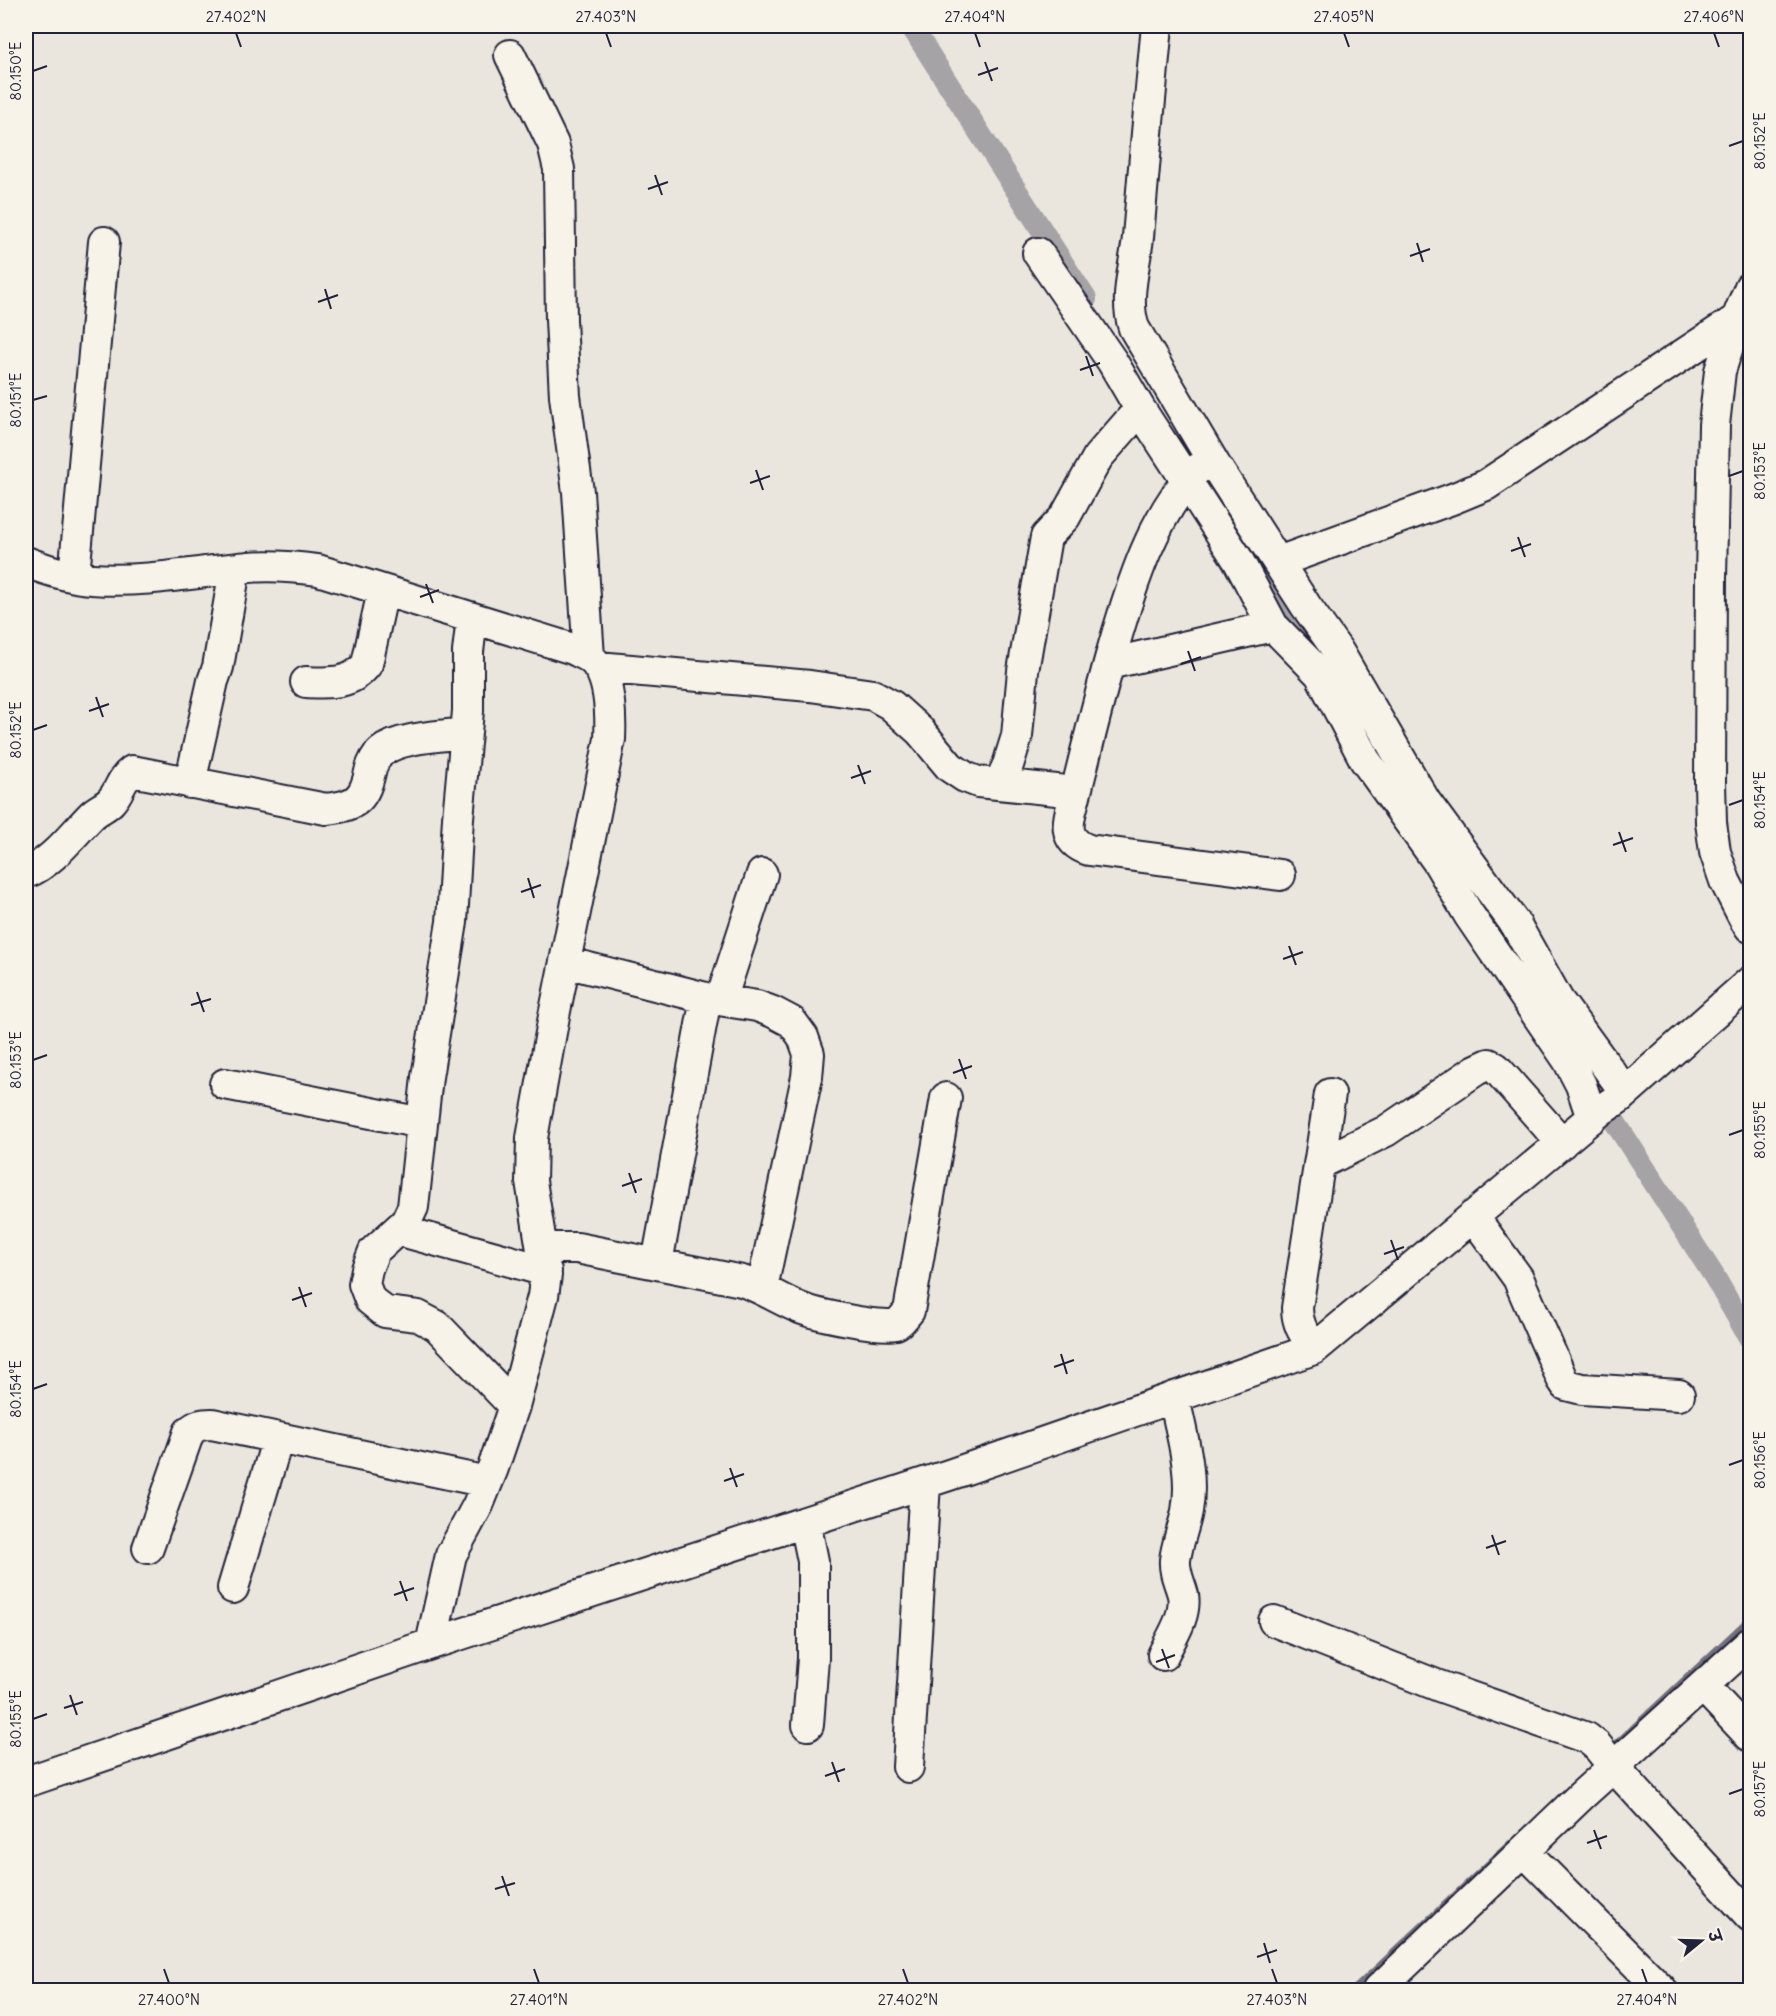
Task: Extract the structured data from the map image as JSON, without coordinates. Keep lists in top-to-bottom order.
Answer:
{
  "north": "right",
  "coordinates": [
    "27.402°N",
    "27.403°N",
    "27.404°N",
    "27.405°N",
    "27.406°N",
    "80.150°E",
    "80.152°E",
    "80.151°E",
    "80.153°E",
    "80.154°E",
    "80.155°E",
    "80.156°E",
    "80.157°E",
    "27.400°N",
    "27.401°N"
  ]
}
